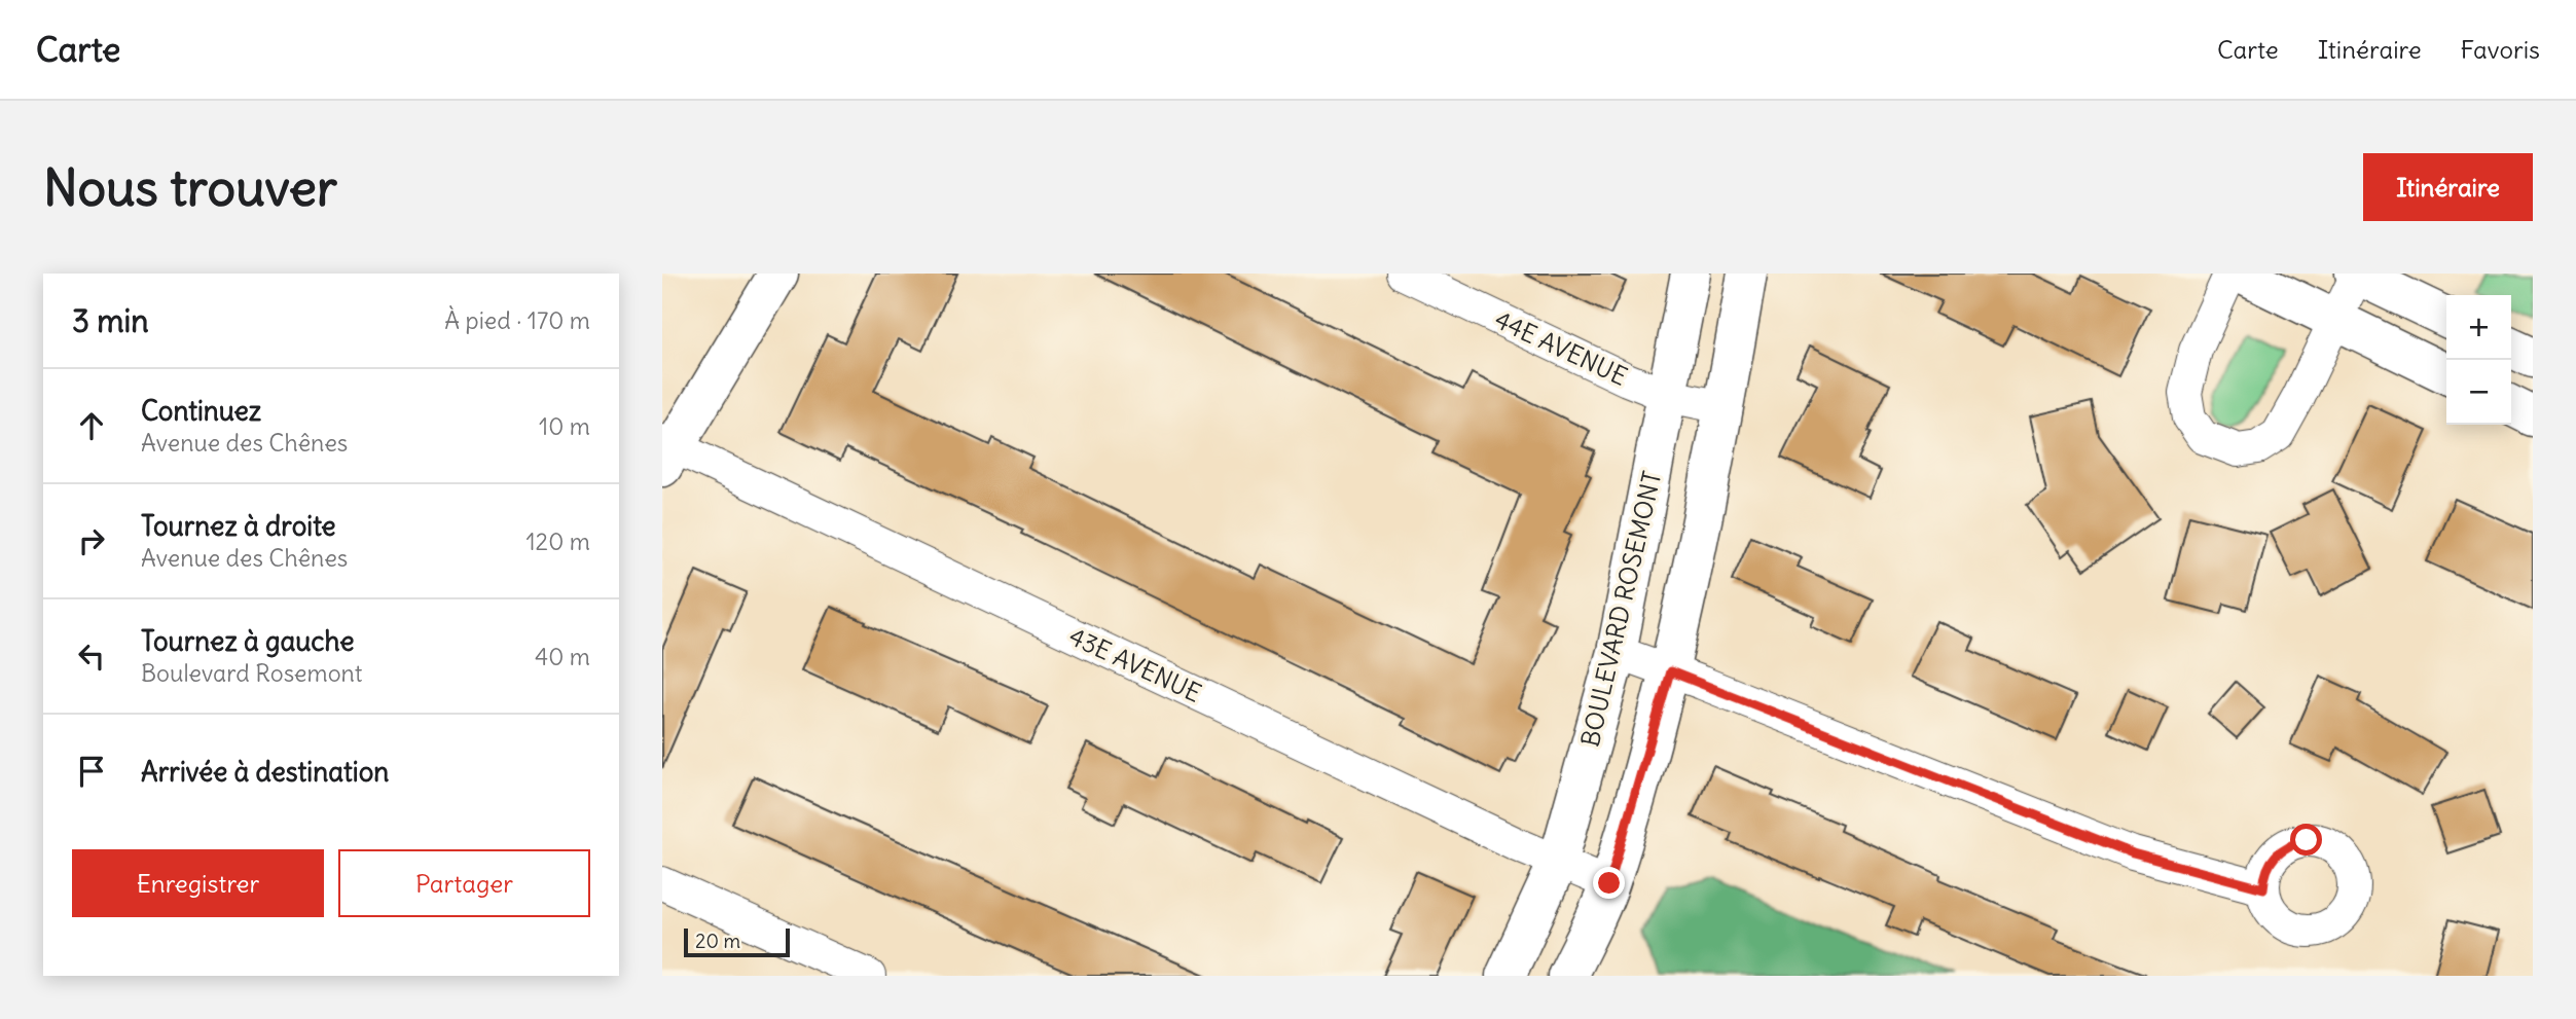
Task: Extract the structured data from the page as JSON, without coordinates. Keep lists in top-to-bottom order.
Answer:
{
  "streets": {
    "main road": ["BOULEVARD ROSEMONT"],
    "street": ["44E AVENUE", "43E AVENUE"]
  },
  "crossings": [
    ["44E AVENUE", "BOULEVARD ROSEMONT"],
    ["BOULEVARD ROSEMONT", "43E AVENUE"]
  ],
  "scale_bar": "20 m",
  "page": {
    "header": "Carte",
    "nav": ["Carte", "Itinéraire", "Favoris"],
    "buttons": [
      "Itinéraire",
      ["Enregistrer", "Partager"]
    ],
    "title": "Nous trouver",
    "heading": ["3 min", "À pied · 170 m"],
    "map_buttons": ["+", "−"],
    "list": [
      ["Continuez", "Avenue des Chênes", "10 m"],
      ["Tournez à droite", "Avenue des Chênes", "120 m"],
      ["Tournez à gauche", "Boulevard Rosemont", "40 m"],
      "Arrivée à destination"
    ],
    "scale": "20 m"
  }
}
